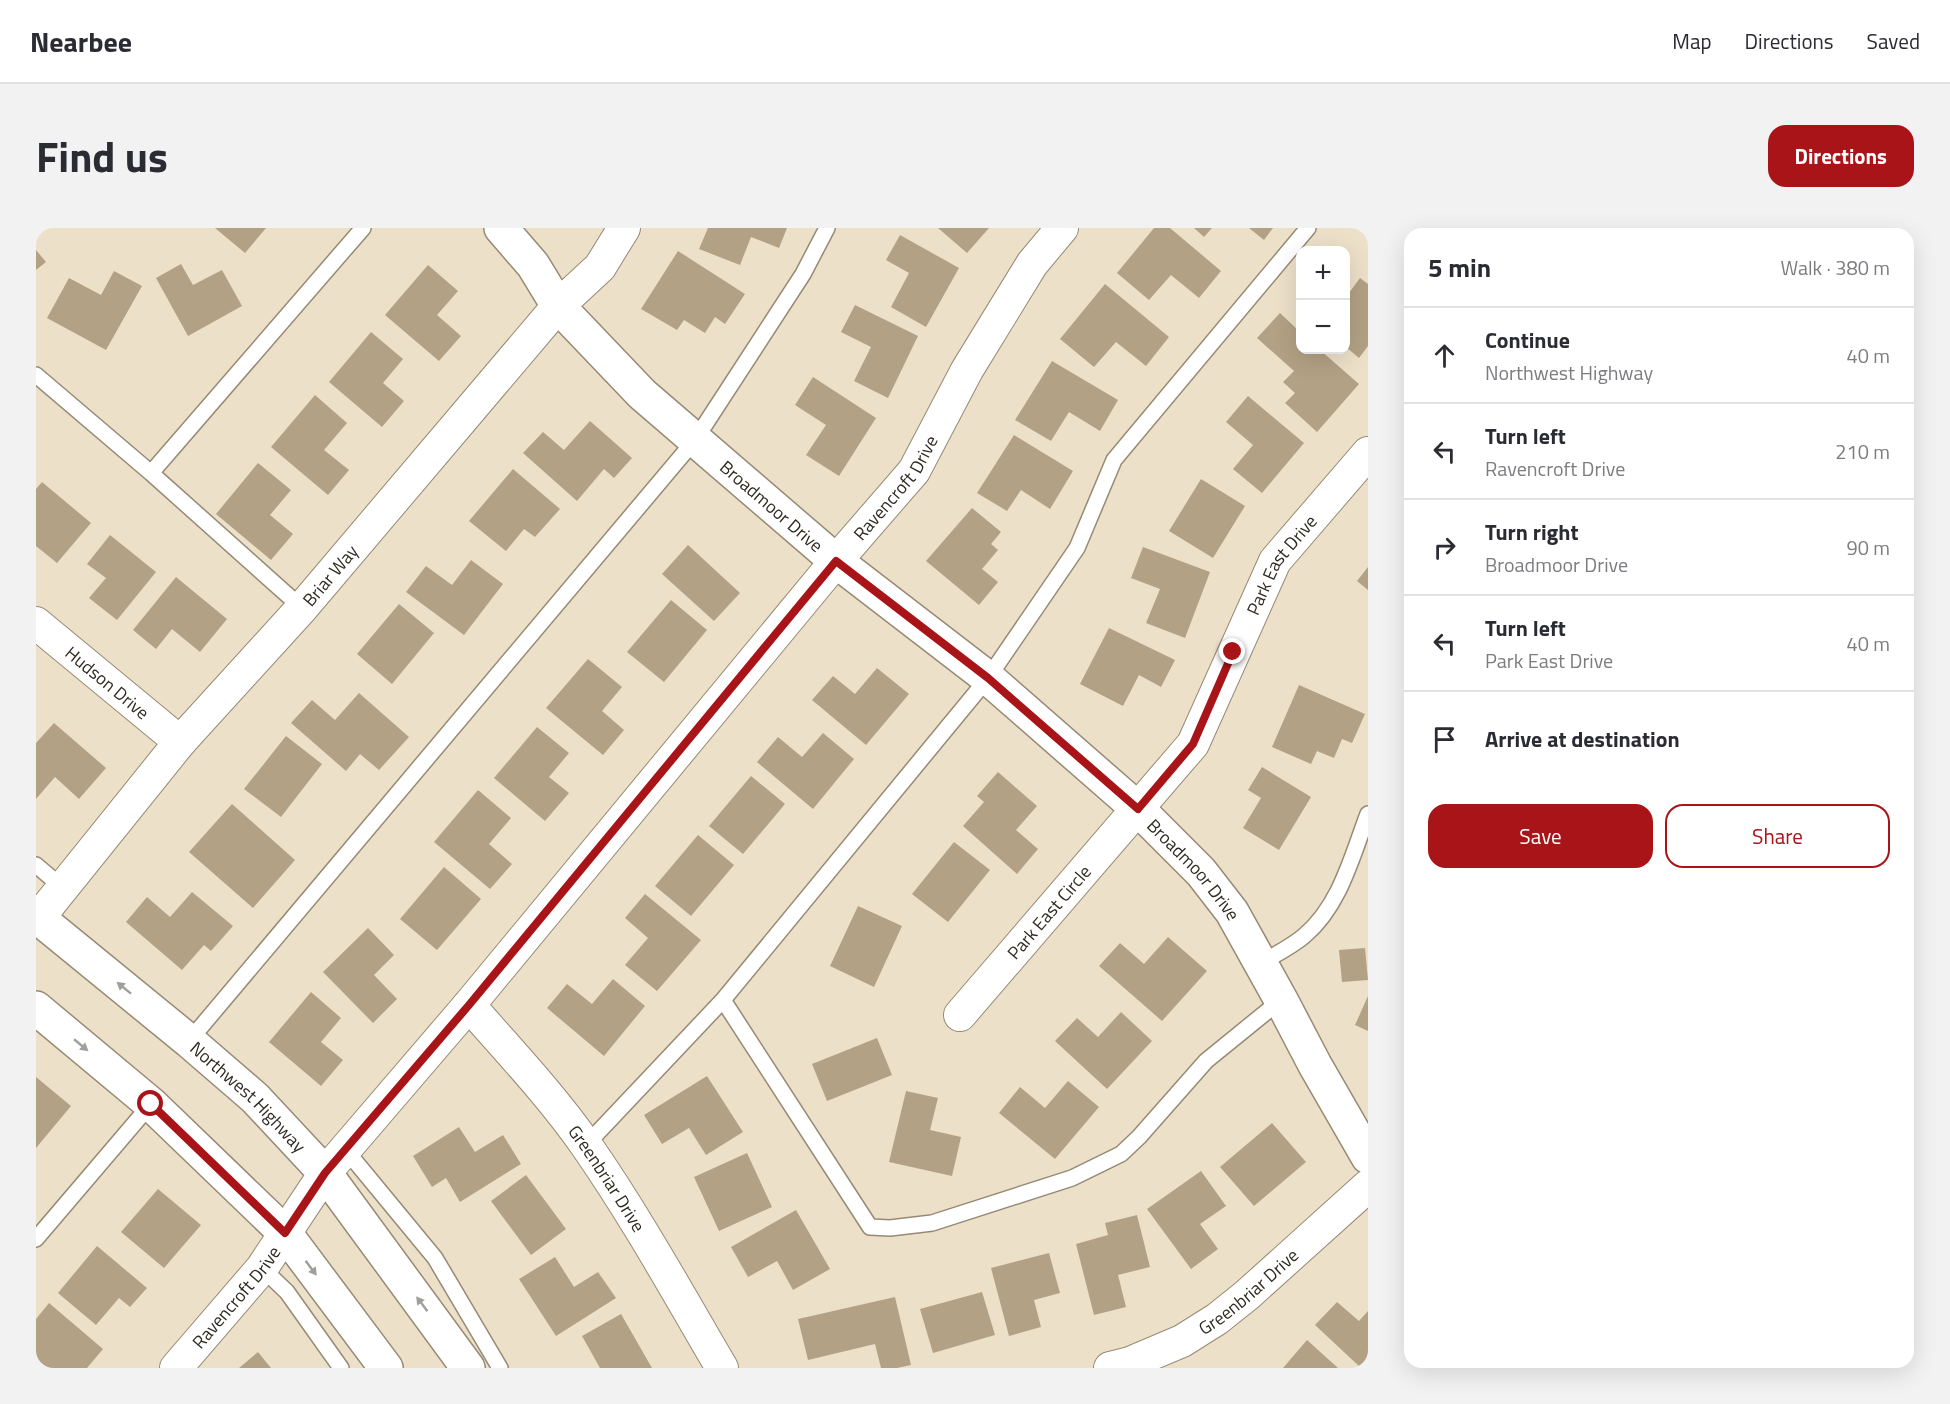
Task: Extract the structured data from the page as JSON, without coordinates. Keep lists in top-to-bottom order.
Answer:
{
  "streets": {
    "street": [
      "Ravencroft Drive",
      "Broadmoor Drive",
      "Park East Drive",
      "Briar Way",
      "Hudson Drive",
      "Park East Circle",
      "Northwest Highway",
      "Greenbriar Drive"
    ]
  },
  "crossings": [
    ["Ravencroft Drive", "Broadmoor Drive"],
    ["Ravencroft Drive", "Northwest Highway"],
    ["Ravencroft Drive", "Greenbriar Drive"],
    ["Broadmoor Drive", "Park East Drive"],
    ["Broadmoor Drive", "Briar Way"],
    ["Broadmoor Drive", "Park East Circle"],
    ["Park East Drive", "Park East Circle"],
    ["Briar Way", "Hudson Drive"],
    ["Briar Way", "Northwest Highway"]
  ],
  "page": {
    "header": "Nearbee",
    "nav": ["Map", "Directions", "Saved"],
    "title": "Find us",
    "buttons": [
      "Directions",
      ["Save", "Share"]
    ],
    "heading": ["5 min", "Walk · 380 m"],
    "map_buttons": ["+", "−"],
    "list": [
      ["Continue", "Northwest Highway", "40 m"],
      ["Turn left", "Ravencroft Drive", "210 m"],
      ["Turn right", "Broadmoor Drive", "90 m"],
      ["Turn left", "Park East Drive", "40 m"],
      "Arrive at destination"
    ]
  }
}
